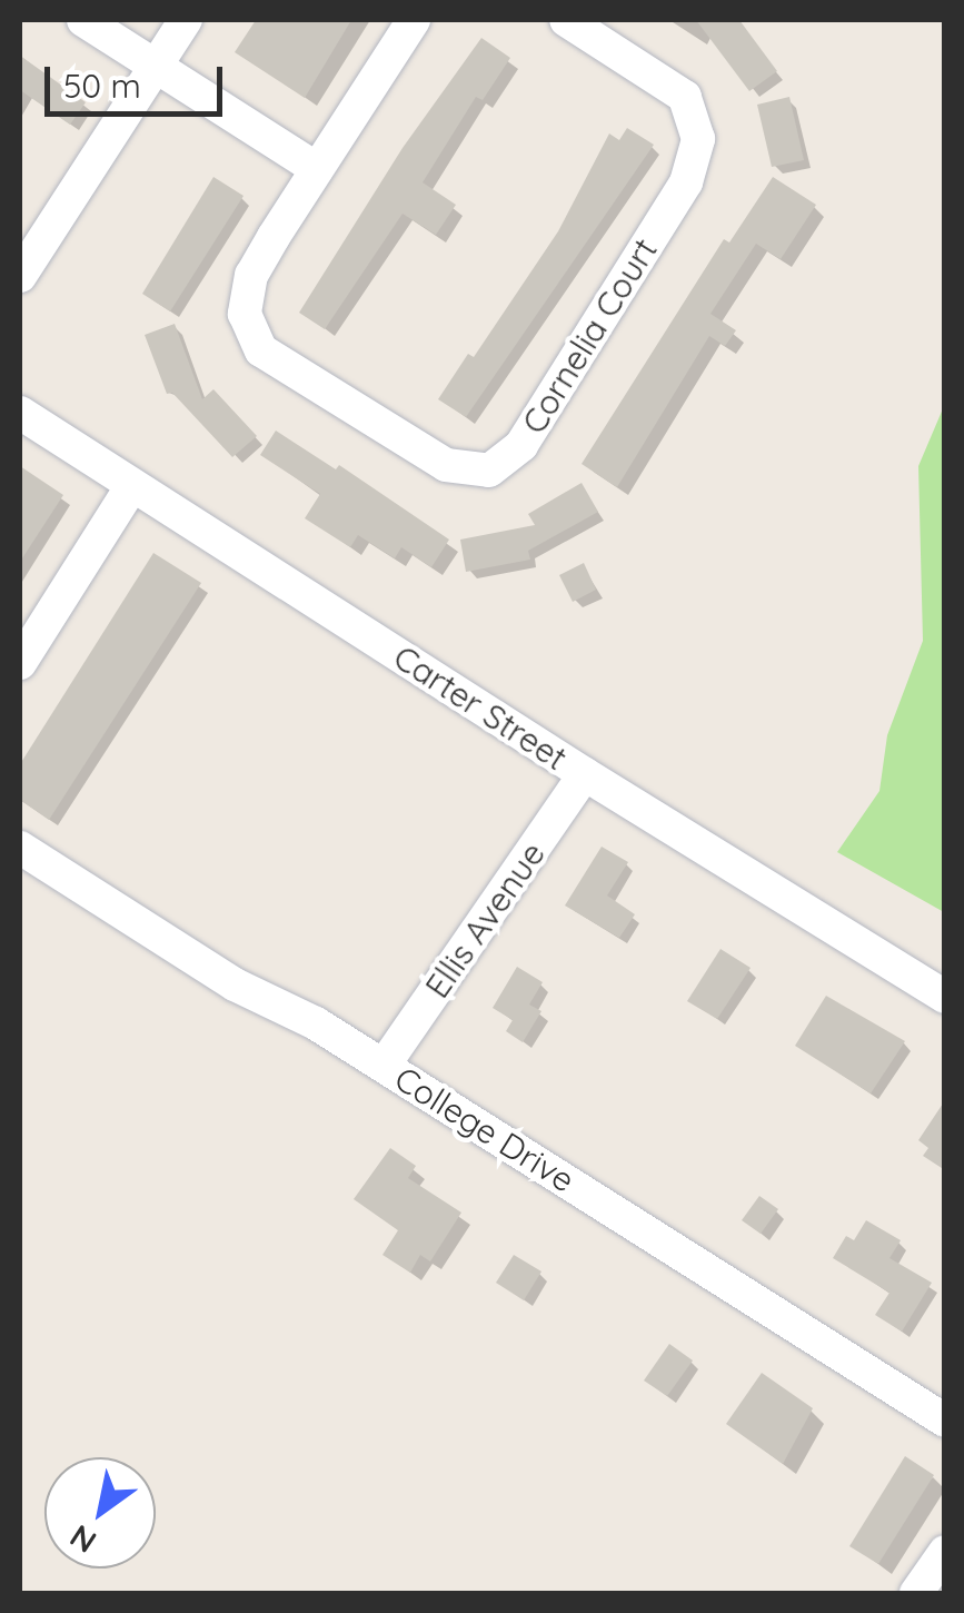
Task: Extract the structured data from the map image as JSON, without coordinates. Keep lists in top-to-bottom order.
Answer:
{
  "streets": {
    "street": [
      "Cornelia Court",
      "Carter Street",
      "Ellis Avenue",
      "College Drive"
    ]
  },
  "crossings": [
    ["Carter Street", "Ellis Avenue"],
    ["Ellis Avenue", "College Drive"]
  ],
  "scale_bar": "50 m",
  "north": "bottom left"
}
